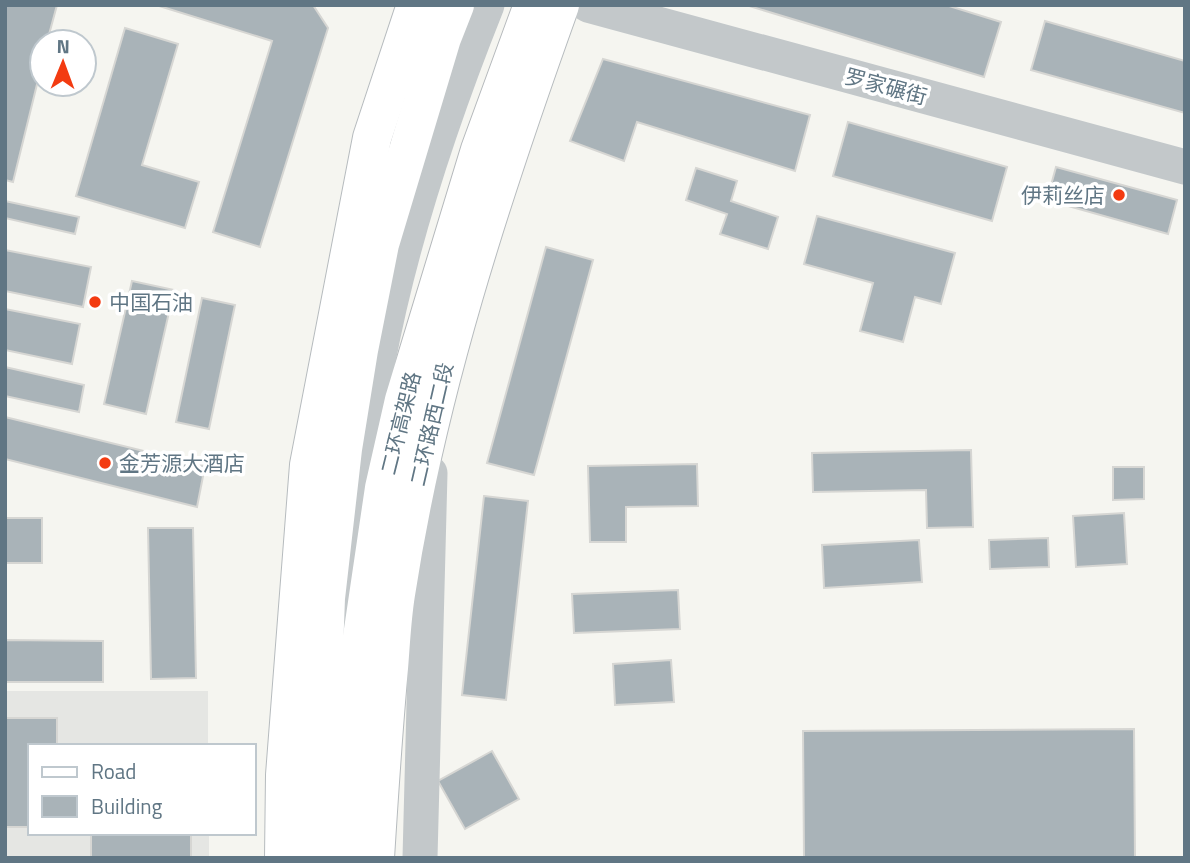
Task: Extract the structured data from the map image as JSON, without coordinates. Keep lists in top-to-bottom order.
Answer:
{
  "streets": {
    "main road": ["二环高架路", "二环路西二段"],
    "street": ["罗家碾街"]
  },
  "places": ["伊莉丝店", "中国石油", "金芳源大酒店"],
  "legend": ["Road", "Building"],
  "north": "top"
}
